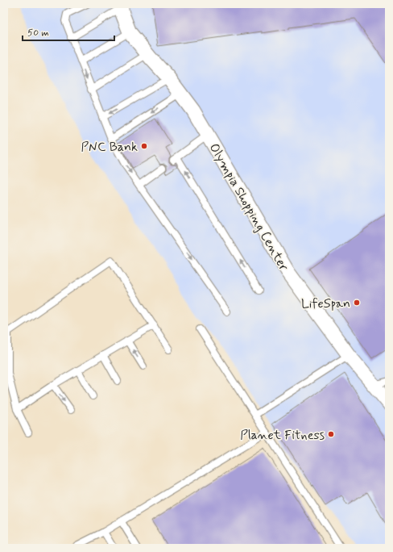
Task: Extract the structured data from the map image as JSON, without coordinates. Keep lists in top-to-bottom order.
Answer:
{
  "streets": {
    "street": ["Olympia Shopping Center"]
  },
  "places": ["PNC Bank", "LifeSpan", "Planet Fitness"],
  "scale_bar": "50 m"
}
